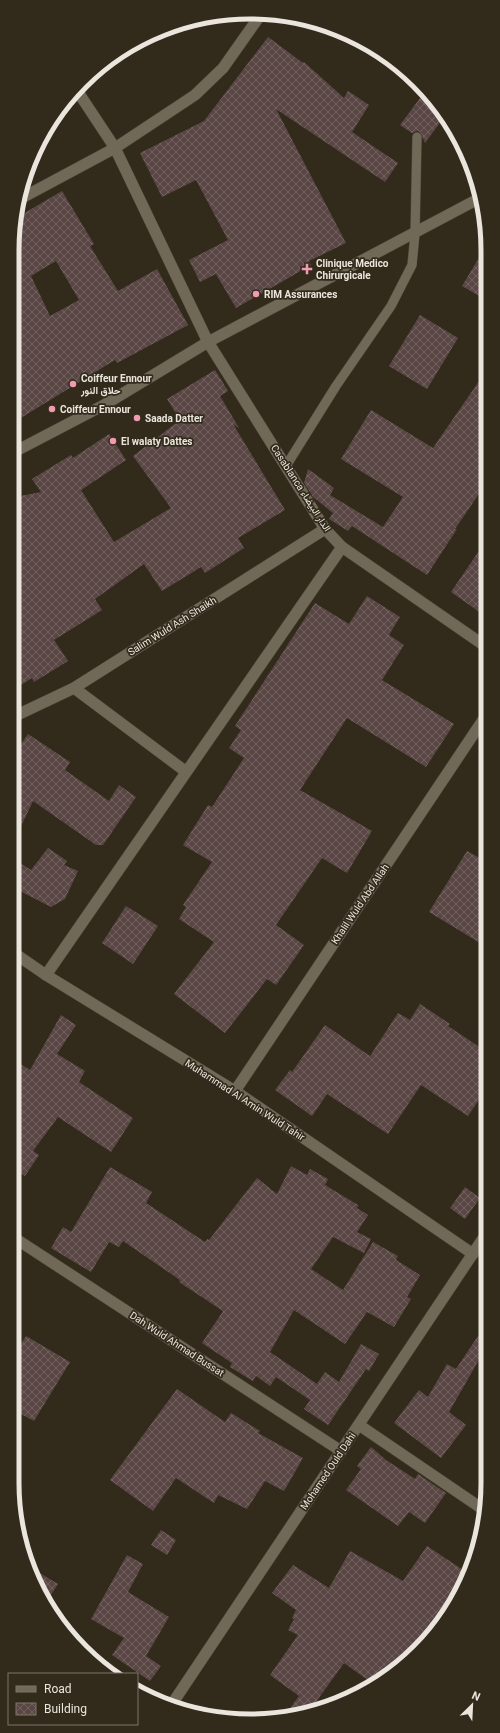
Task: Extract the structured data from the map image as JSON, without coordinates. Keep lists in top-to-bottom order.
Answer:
{
  "streets": {
    "street": [
      "Casablanca الدار البيضاء",
      "Salim Wuld Ash Shaikh",
      "Khalil Wuld Abd Allah",
      "Muhammad Al Amin Wuld Tahir",
      "Dah Wuld Ahmad Bussat",
      "Mohamed Ould Dahi"
    ]
  },
  "crossings": [
    ["Casablanca الدار البيضاء", "Salim Wuld Ash Shaikh"],
    ["Khalil Wuld Abd Allah", "Muhammad Al Amin Wuld Tahir"],
    ["Muhammad Al Amin Wuld Tahir", "Mohamed Ould Dahi"],
    ["Dah Wuld Ahmad Bussat", "Mohamed Ould Dahi"]
  ],
  "places": {
    "health": ["Clinique Medico Chirurgicale"],
    "other": [
      "RIM Assurances",
      "Coiffeur Ennour حلاق النور",
      "Coiffeur Ennour",
      "Saada Datter",
      "El walaty Dattes"
    ]
  },
  "legend": ["Road", "Building"],
  "north": "top right"
}
